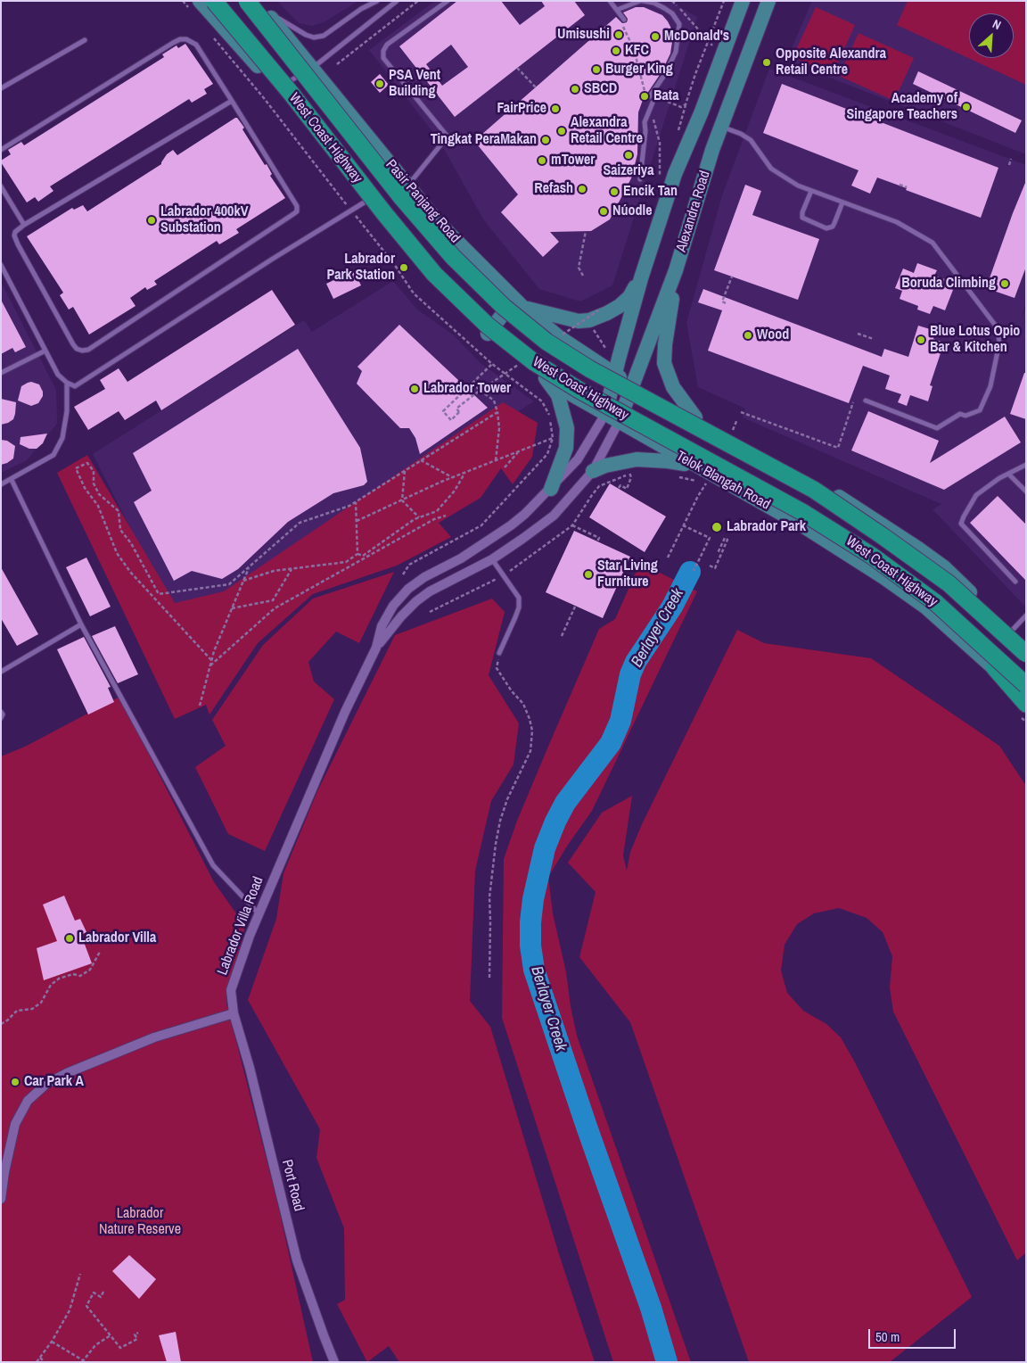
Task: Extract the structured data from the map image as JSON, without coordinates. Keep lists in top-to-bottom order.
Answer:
{
  "streets": {
    "highway": ["West Coast Highway"],
    "main road": ["Pasir Panjang Road", "Alexandra Road", "Telok Blangah Road"],
    "street": ["Labrador Villa Road", "Port Road"]
  },
  "crossings": [
    ["Pasir Panjang Road", "Alexandra Road"],
    ["Alexandra Road", "Telok Blangah Road"],
    ["Alexandra Road", "Labrador Villa Road"],
    ["Telok Blangah Road", "Labrador Villa Road"],
    ["Labrador Villa Road", "Port Road"]
  ],
  "water": ["Berlayer Creek"],
  "parks": ["Labrador Nature Reserve"],
  "places": [
    "Umisushi",
    "McDonald's",
    "KFC",
    "Opposite Alexandra Retail Centre",
    "Burger King",
    "PSA Vent Building",
    "SBCD",
    "Bata",
    "Academy of Singapore Teachers",
    "FairPrice",
    "Alexandra Retail Centre",
    "Tingkat PeraMakan",
    "Saizeriya",
    "mTower",
    "Refash",
    "Encik Tan",
    "Núodle",
    "Labrador 400kV Substation",
    "Labrador Park Station",
    "Boruda Climbing",
    "Wood",
    "Blue Lotus Opio Bar & Kitchen",
    "Labrador Tower",
    "Labrador Park",
    "Star Living Furniture",
    "Labrador Villa",
    "Car Park A"
  ],
  "scale_bar": "50 m",
  "north": "top right"
}
